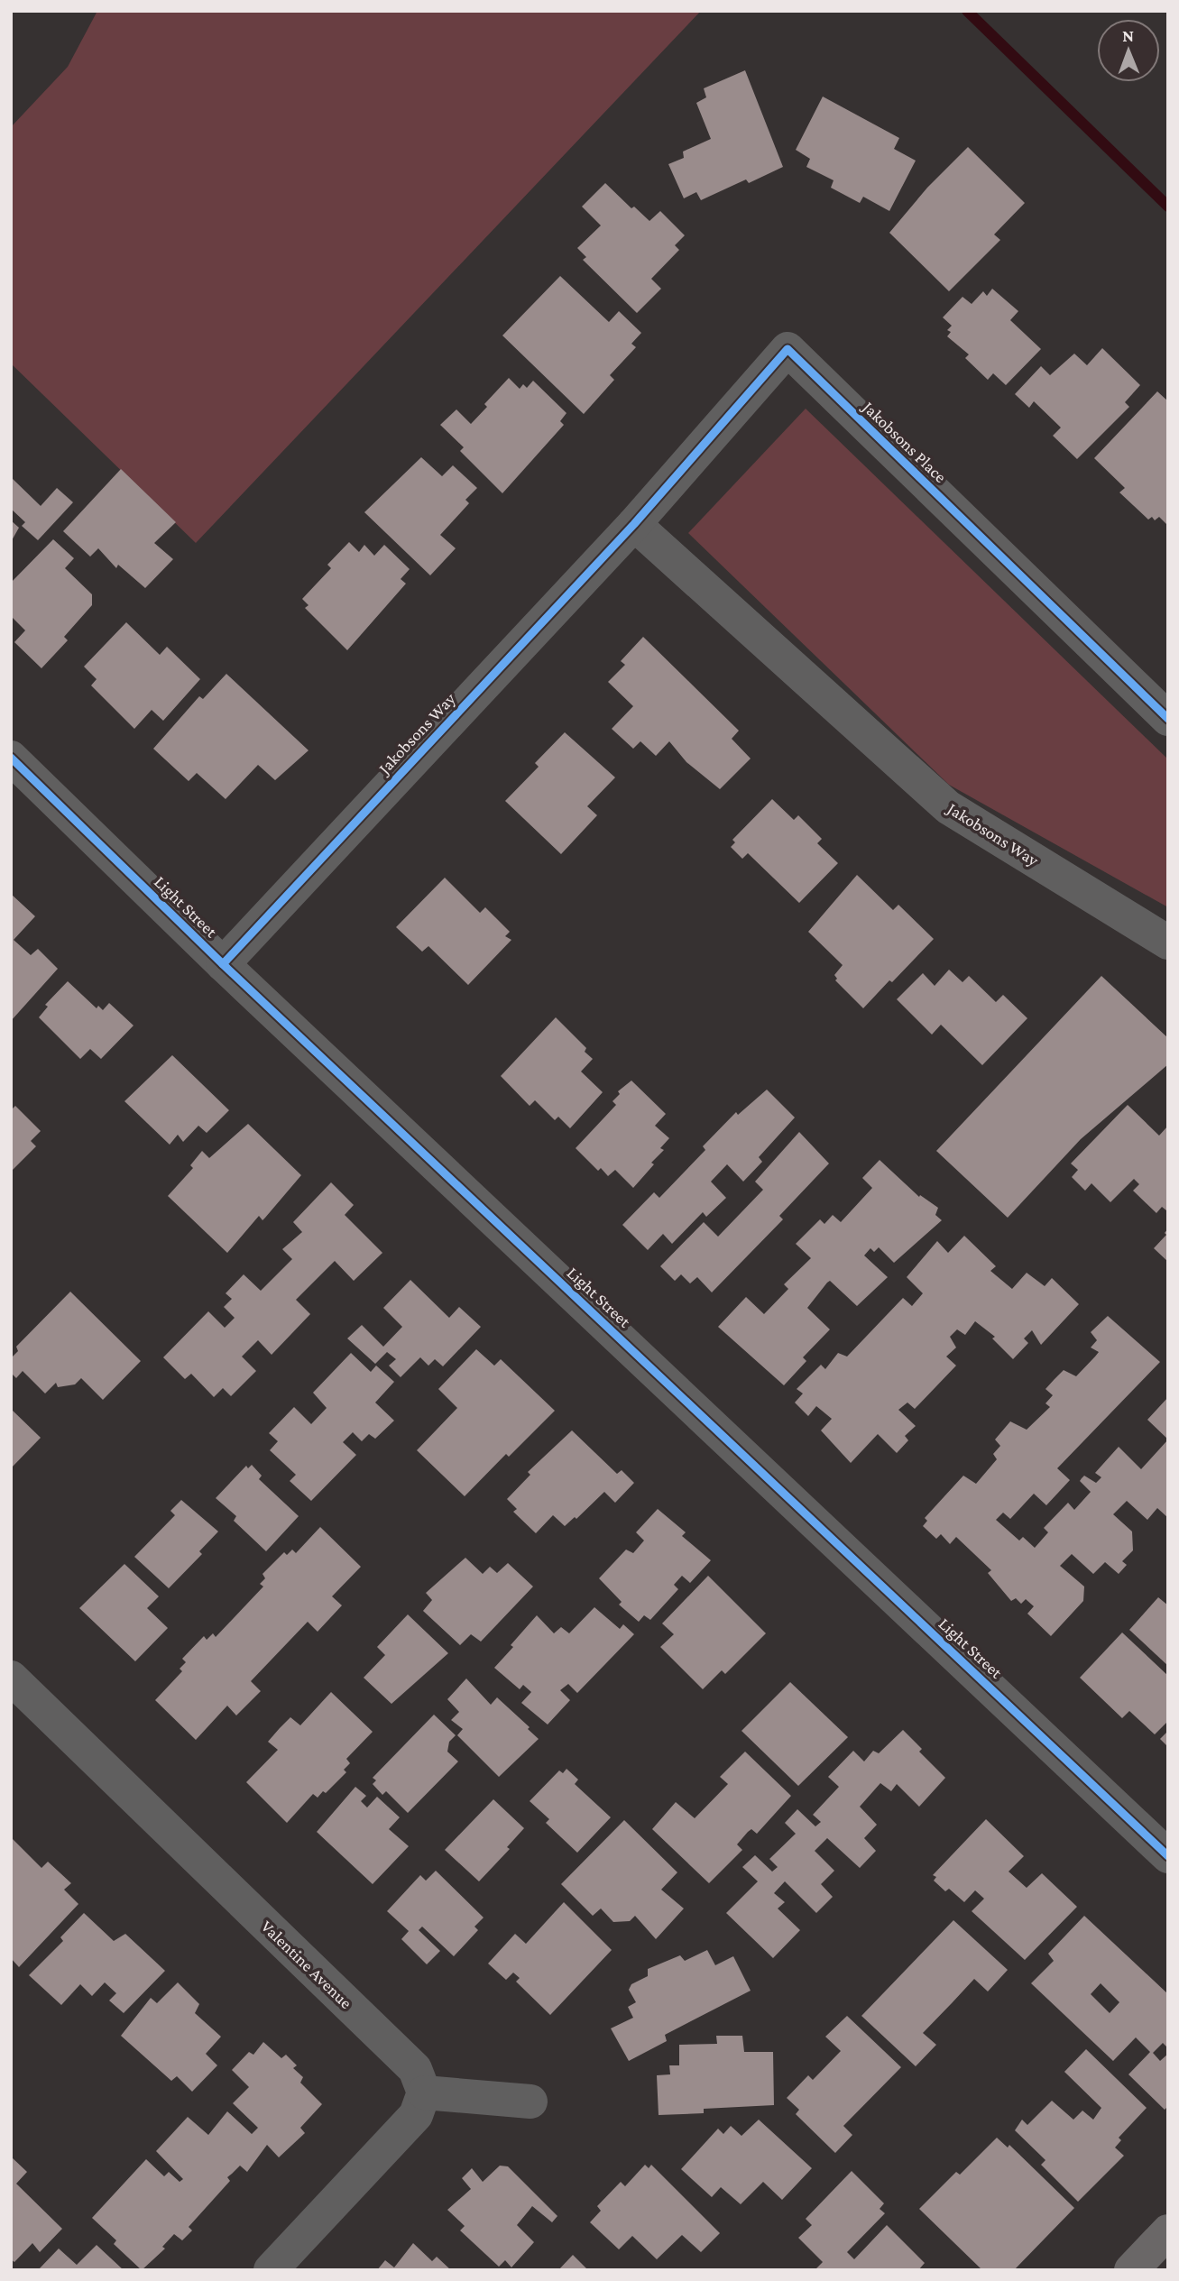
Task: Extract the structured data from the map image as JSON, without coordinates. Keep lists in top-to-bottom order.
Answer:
{
  "streets": {
    "street": [
      "Jakobsons Place",
      "Jakobsons Way",
      "Light Street",
      "Valentine Avenue"
    ]
  },
  "crossings": [
    ["Jakobsons Place", "Jakobsons Way"],
    ["Jakobsons Way", "Light Street"]
  ],
  "north": "top"
}
